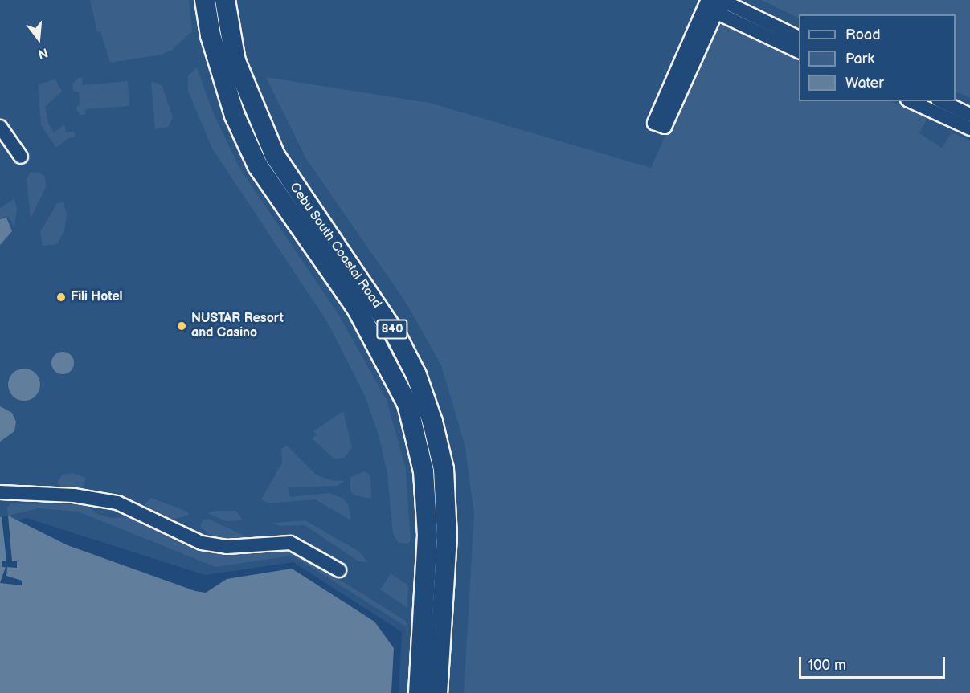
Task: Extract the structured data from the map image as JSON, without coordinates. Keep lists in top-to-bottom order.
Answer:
{
  "streets": {
    "highway": ["Cebu South Coastal Road", "840"]
  },
  "places": ["Fili Hotel", "NUSTAR Resort and Casino"],
  "legend": ["Road", "Park", "Water"],
  "scale_bar": "100 m",
  "north": "bottom"
}
